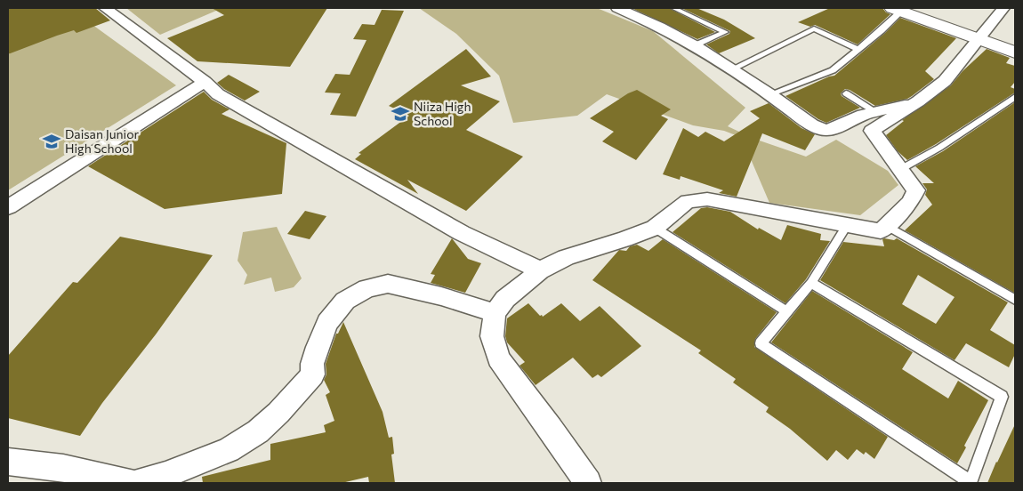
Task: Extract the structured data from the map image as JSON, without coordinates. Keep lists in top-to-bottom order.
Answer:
{
  "places": {
    "school or university": ["Niiza High School", "Daisan Junior High School"]
  }
}
